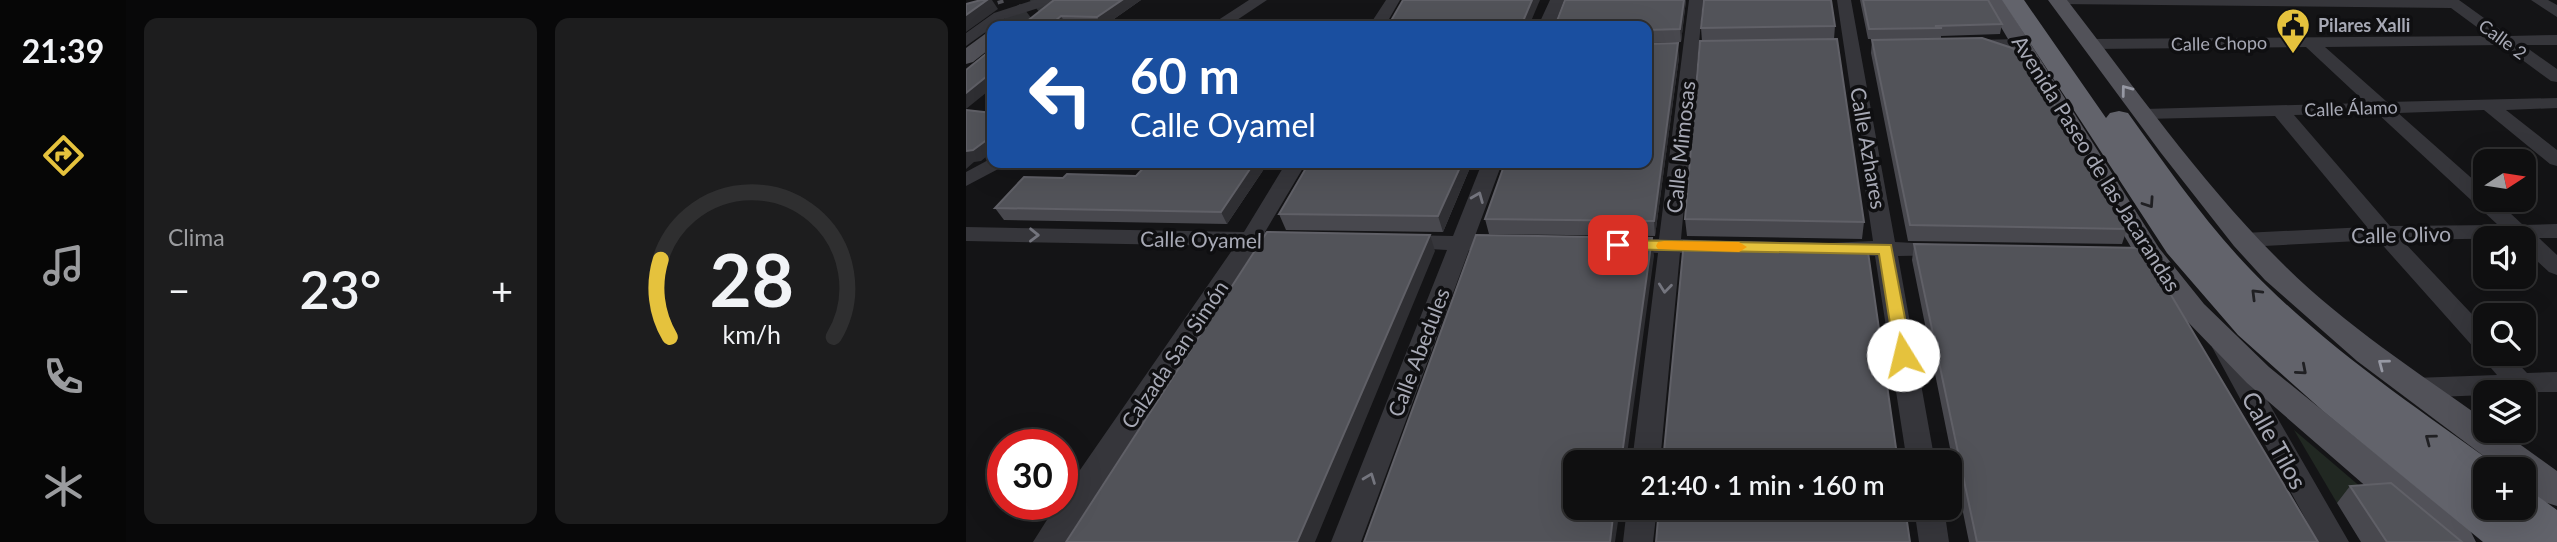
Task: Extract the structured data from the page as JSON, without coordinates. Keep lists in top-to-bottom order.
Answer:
{
  "streets": {
    "main road": ["Avenida Paseo de las Jacarandas"],
    "street": [
      "Calle 2",
      "Calle Chopo",
      "Calle Álamo",
      "Calle Mimosas",
      "Calle Azhares",
      "Calle Olivo",
      "Calle Oyamel",
      "Calle Abedules",
      "Calzada San Simón",
      "Calle Tilos"
    ]
  },
  "crossings": [
    ["Calle 2", "Calle Chopo"],
    ["Avenida Paseo de las Jacarandas", "Calle Tilos"],
    ["Calle Oyamel", "Calzada San Simón"]
  ],
  "one_way": ["Calle Mimosas", "Calle Oyamel", "Calle Abedules"],
  "places": {
    "public building": ["Pilares Xalli"]
  },
  "north": "right",
  "page": {
    "tabs": "21:39",
    "tile": "Clima",
    "turn": ["60 m", "Calle Oyamel"],
    "map_buttons": "+",
    "heat": ["−", "23°", "+"],
    "limit": "30",
    "trip": "21:40 · 1 min · 160 m",
    "gauge": ["28", "km/h"]
  }
}
